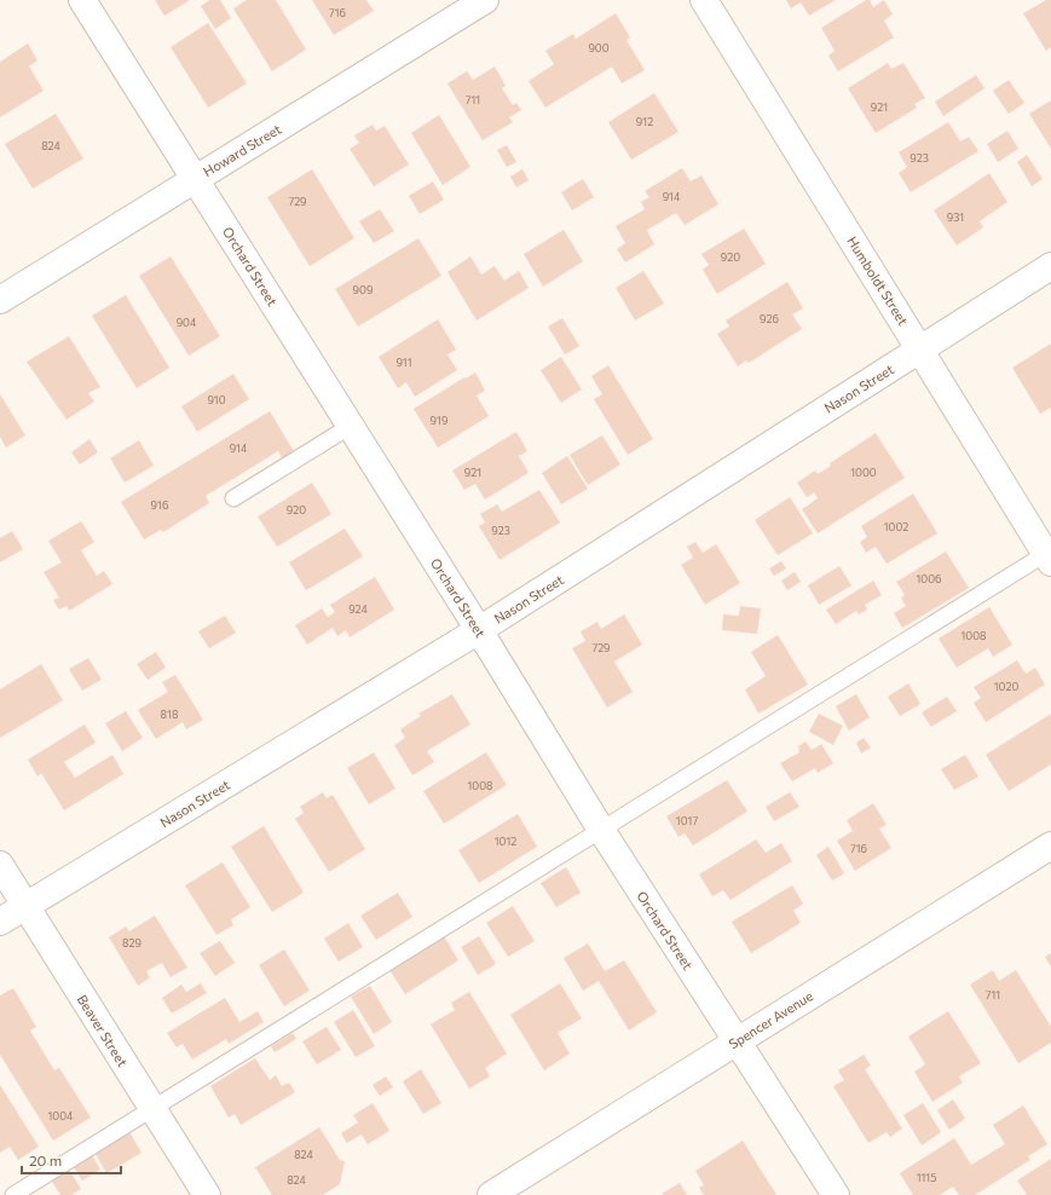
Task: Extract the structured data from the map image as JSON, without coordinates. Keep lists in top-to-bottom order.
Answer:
{
  "streets": {
    "street": [
      "Howard Street",
      "Orchard Street",
      "Humboldt Street",
      "Nason Street",
      "Spencer Avenue",
      "Beaver Street"
    ]
  },
  "crossings": [
    ["Howard Street", "Orchard Street"],
    ["Orchard Street", "Nason Street"],
    ["Orchard Street", "Spencer Avenue"],
    ["Humboldt Street", "Nason Street"],
    ["Nason Street", "Beaver Street"]
  ],
  "house_numbers": [
    "716",
    "900",
    "711",
    "921",
    "912",
    "824",
    "923",
    "914",
    "729",
    "931",
    "920",
    "909",
    "926",
    "904",
    "911",
    "910",
    "919",
    "914",
    "921",
    "1000",
    "916",
    "920",
    "1002",
    "923",
    "1006",
    "924",
    "1008",
    "729",
    "1020",
    "818",
    "1008",
    "1017",
    "1012",
    "716",
    "829",
    "711",
    "1004",
    "824",
    "1115",
    "824"
  ],
  "scale_bar": "20 m"
}
